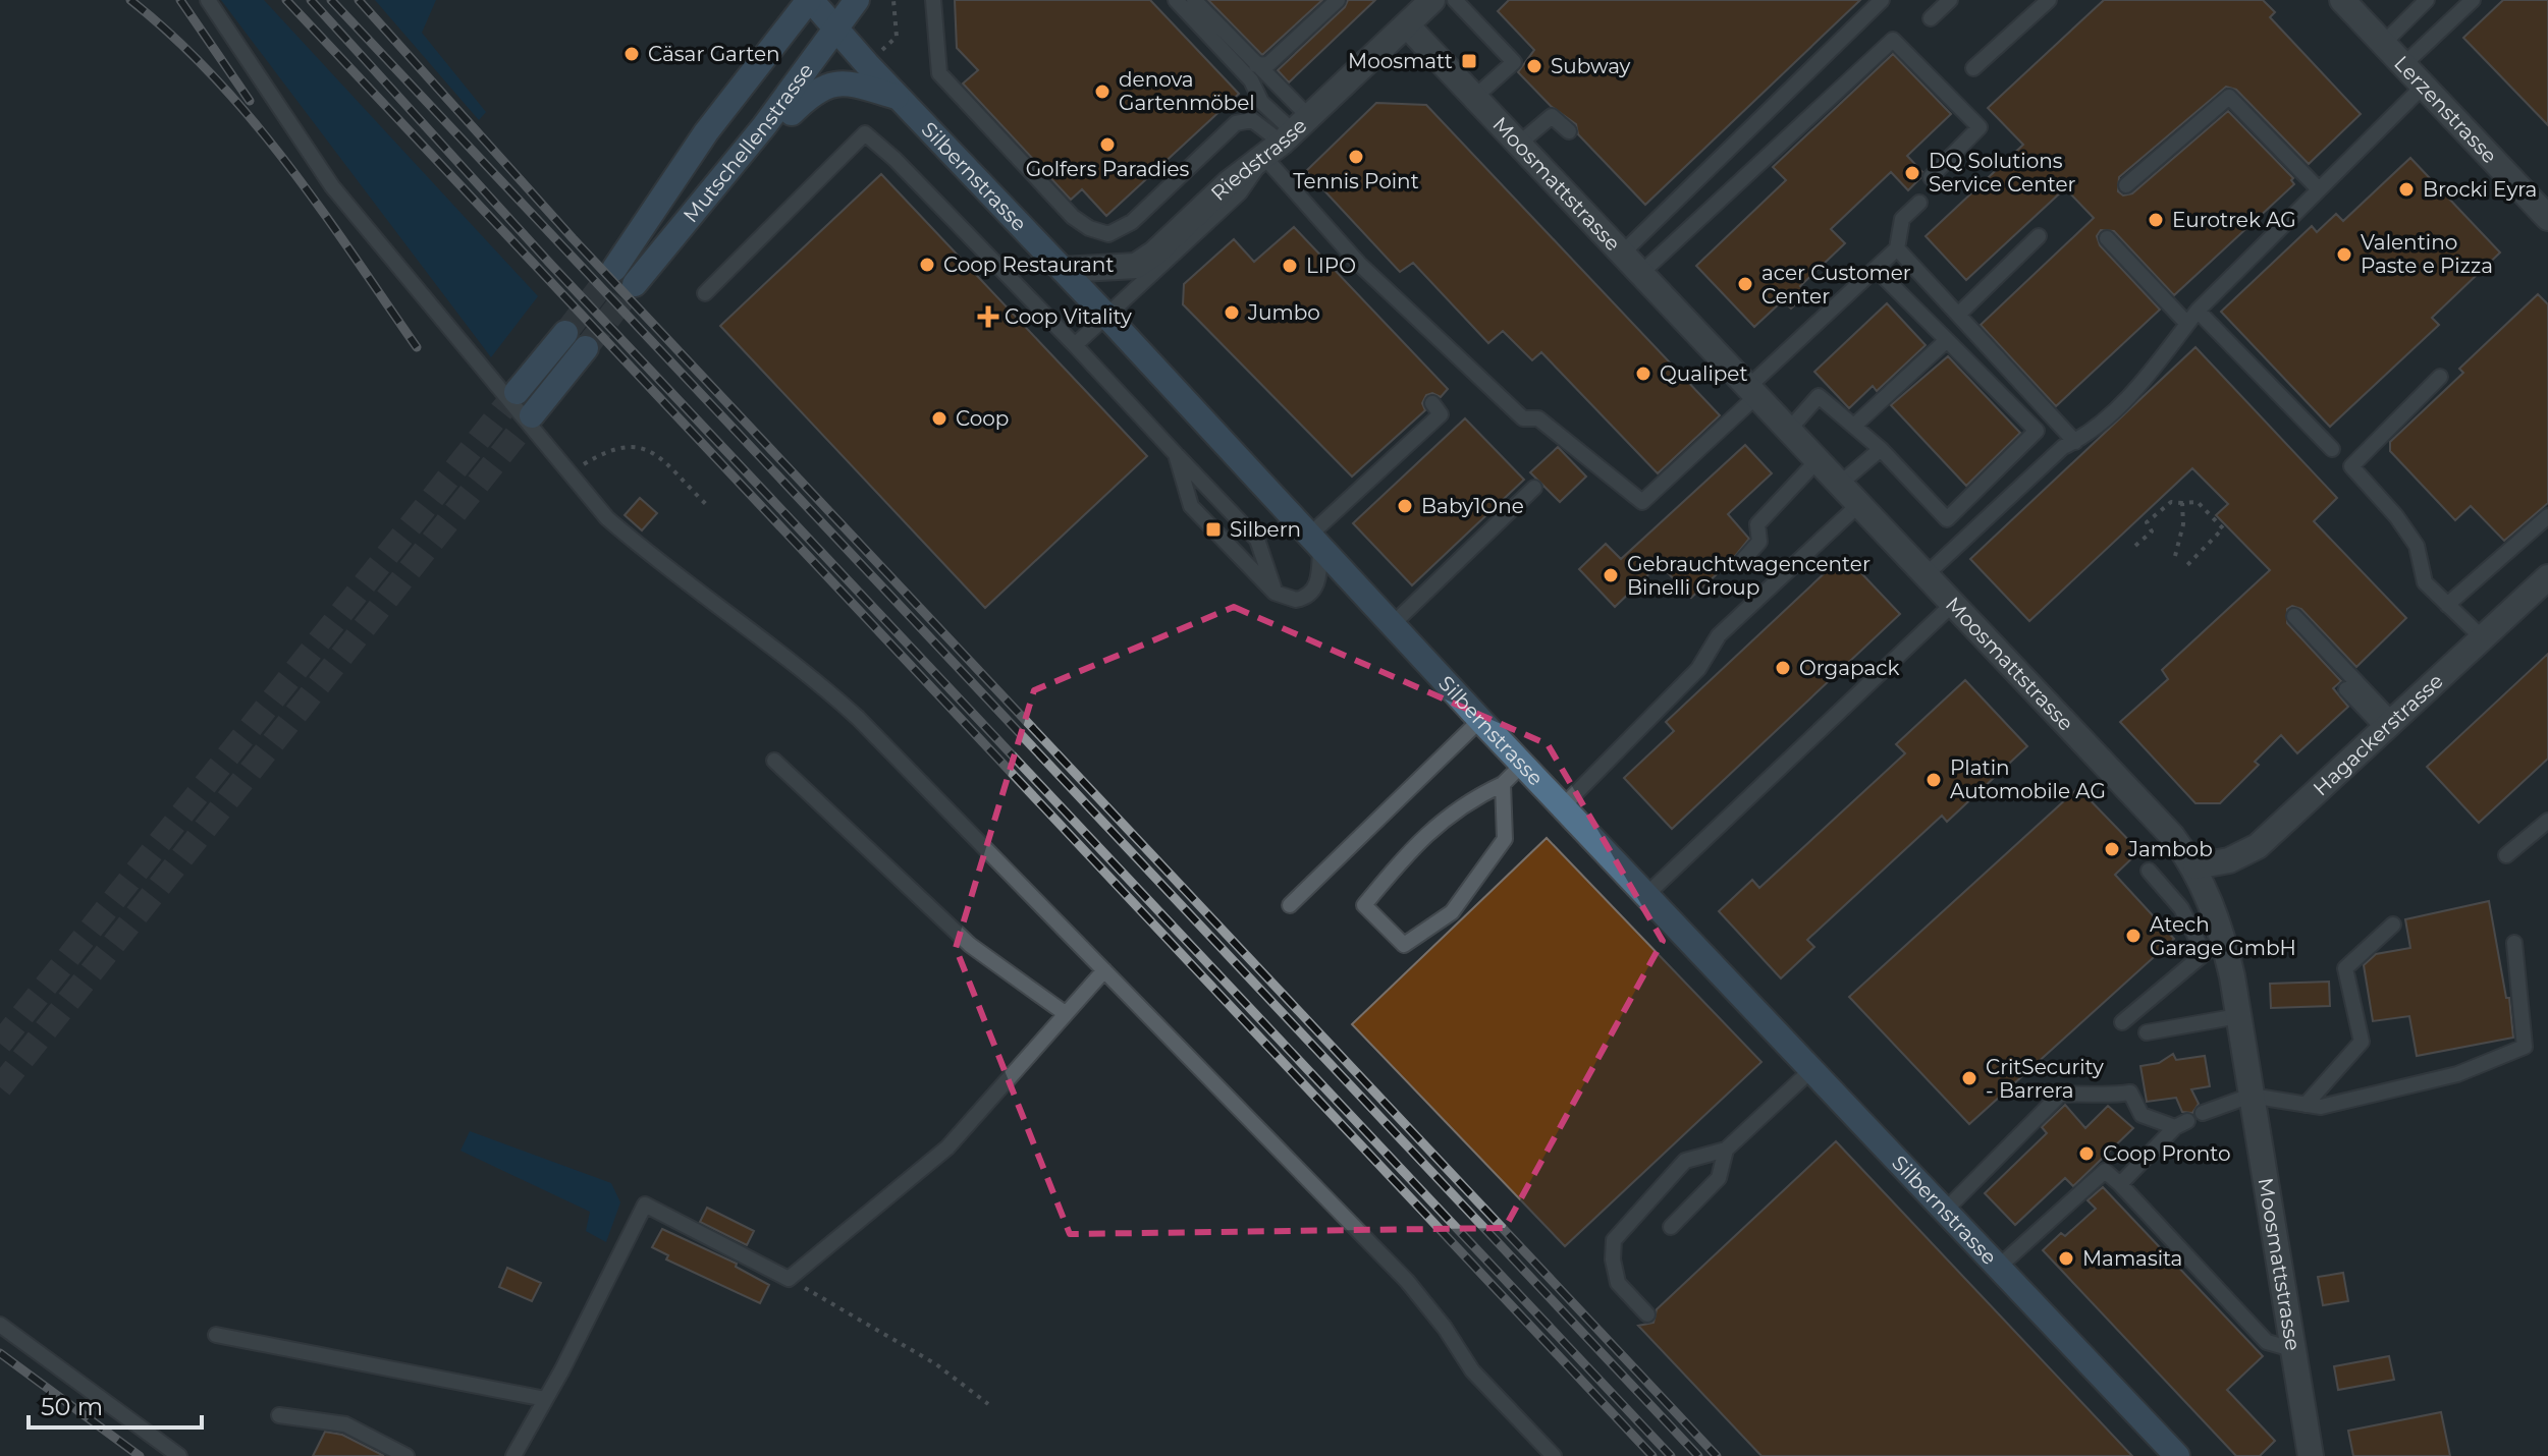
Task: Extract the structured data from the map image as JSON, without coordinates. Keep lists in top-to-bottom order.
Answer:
{
  "streets": {
    "street": [
      "Lerzenstrasse",
      "Mutschellenstrasse",
      "Riedstrasse",
      "Silbernstrasse",
      "Moosmattstrasse",
      "Hagackerstrasse"
    ]
  },
  "crossings": [
    ["Mutschellenstrasse", "Silbernstrasse"],
    ["Riedstrasse", "Silbernstrasse"],
    ["Riedstrasse", "Moosmattstrasse"],
    ["Moosmattstrasse", "Hagackerstrasse"]
  ],
  "places": {
    "other": [
      "Cäsar Garten",
      "Subway",
      "denova Gartenmöbel",
      "Golfers Paradies",
      "Tennis Point",
      "DQ Solutions Service Center",
      "Brocki Eyra",
      "Eurotrek AG",
      "Valentino Paste e Pizza",
      "Coop Restaurant",
      "LIPO",
      "acer Customer Center",
      "Jumbo",
      "Qualipet",
      "Coop",
      "Baby1One",
      "Gebrauchtwagencenter Binelli Group",
      "Orgapack",
      "Platin Automobile AG",
      "Jambob",
      "Atech Garage GmbH",
      "CritSecurity - Barrera",
      "Coop Pronto",
      "Mamasita"
    ],
    "transit": ["Moosmatt", "Silbern"],
    "health": ["Coop Vitality"]
  },
  "scale_bar": "50 m"
}
